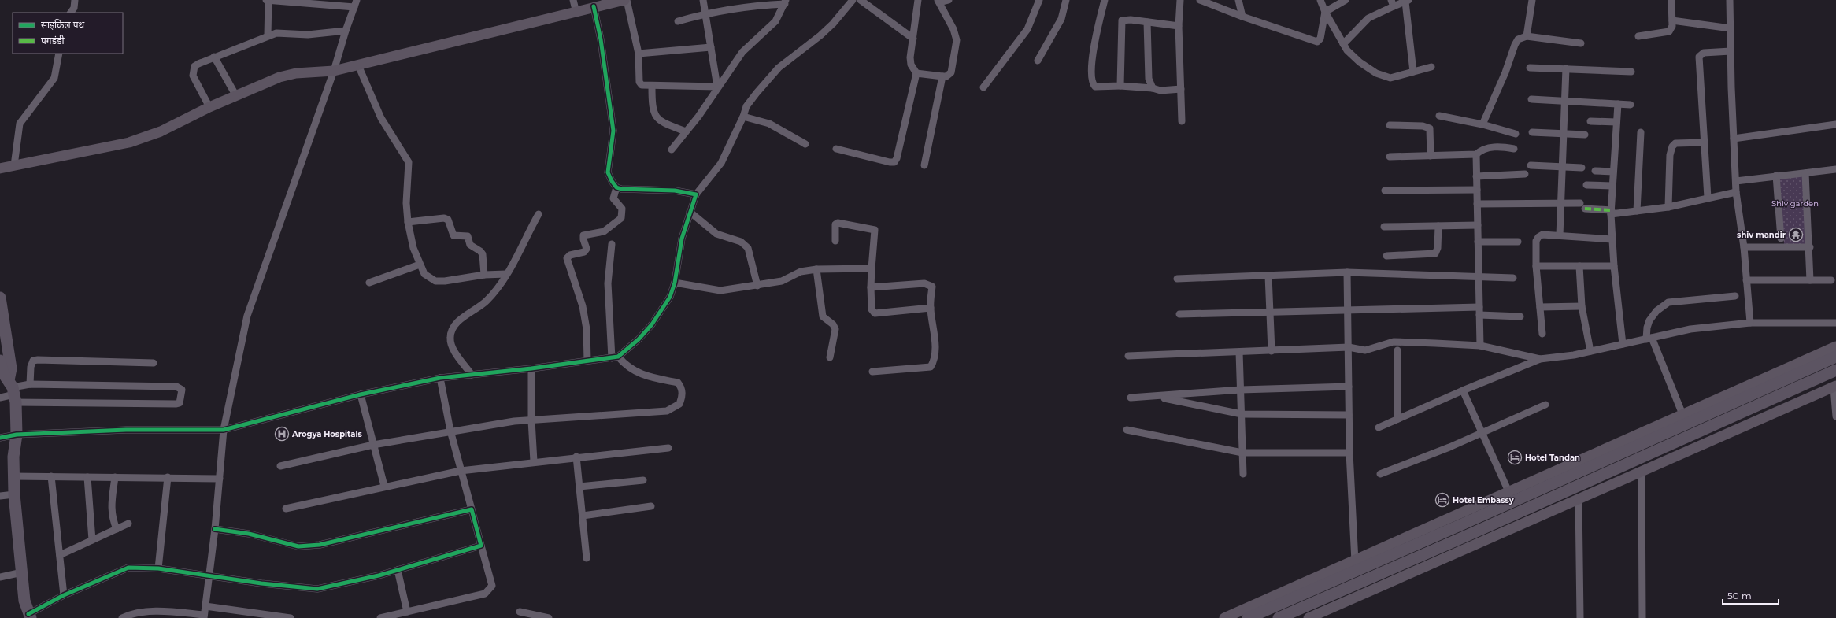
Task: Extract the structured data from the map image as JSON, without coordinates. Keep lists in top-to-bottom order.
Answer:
{
  "parks": ["Shiv garden"],
  "places": {
    "temple": ["shiv mandir"],
    "hospital": ["Arogya Hospitals"],
    "hotel": ["Hotel Tandan", "Hotel Embassy"]
  },
  "legend": ["साइकिल पथ", "पगडंडी"],
  "scale_bar": "50 m"
}
